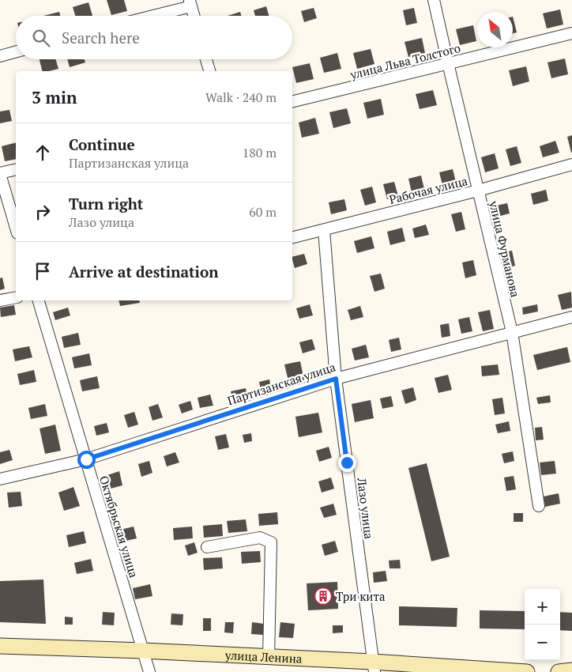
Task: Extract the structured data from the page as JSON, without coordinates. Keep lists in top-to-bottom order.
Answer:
{
  "streets": {
    "main road": ["улица Ленина"],
    "street": [
      "улица Льва Толстого",
      "Рабочая улица",
      "улица Фурманова",
      "Партизанская улица",
      "Лазо улица",
      "Октябрьская улица"
    ]
  },
  "crossings": [
    ["улица Льва Толстого", "улица Фурманова"],
    ["Рабочая улица", "улица Фурманова"],
    ["Рабочая улица", "Лазо улица"],
    ["улица Фурманова", "Партизанская улица"],
    ["Партизанская улица", "Лазо улица"],
    ["Партизанская улица", "Октябрьская улица"],
    ["Лазо улица", "улица Ленина"],
    ["Октябрьская улица", "улица Ленина"]
  ],
  "places": {
    "building": ["Три кита"]
  },
  "north": "top left",
  "page": {
    "search": "Search here",
    "heading": ["3 min", "Walk · 240 m"],
    "list": [
      ["Continue", "Партизанская улица", "180 m"],
      ["Turn right", "Лазо улица", "60 m"],
      "Arrive at destination"
    ],
    "map_buttons": ["+", "−"]
  }
}
